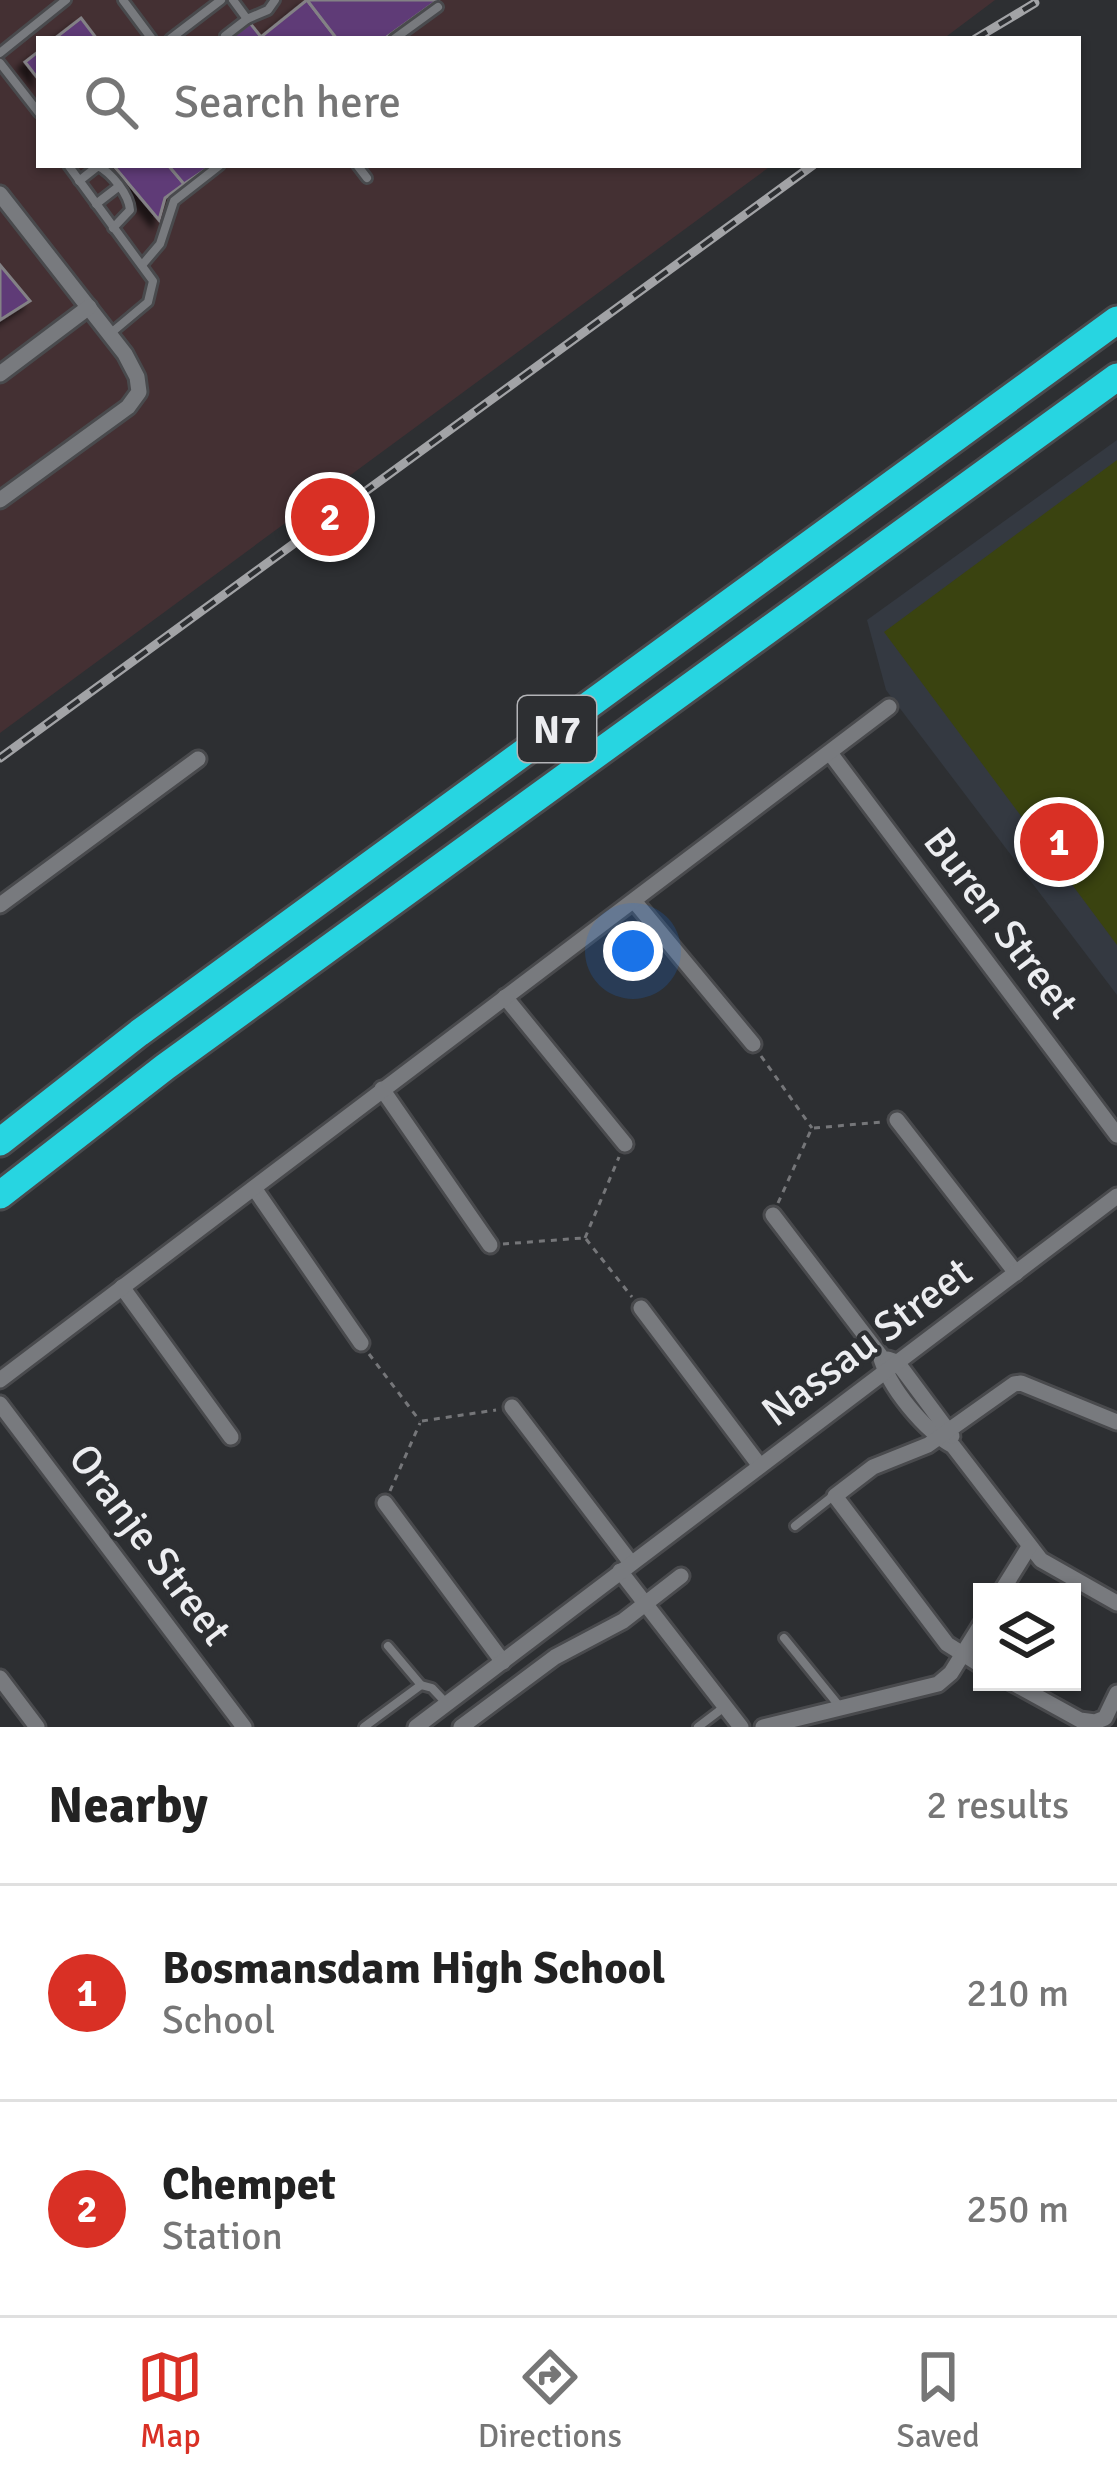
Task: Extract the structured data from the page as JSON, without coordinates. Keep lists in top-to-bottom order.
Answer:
{
  "streets": {
    "highway": ["N7"],
    "street": ["Buren Street", "Nassau Street", "Oranje Street"]
  },
  "page": {
    "search": "Search here",
    "pins": ["2", "1"],
    "heading": ["Nearby", "2 results"],
    "list": [
      {
        "mark": "1",
        "name": "Bosmansdam High School",
        "note": "School",
        "value": "210 m"
      },
      {
        "mark": "2",
        "name": "Chempet",
        "note": "Station",
        "value": "250 m"
      }
    ],
    "nav": ["Map", "Directions", "Saved"]
  }
}
